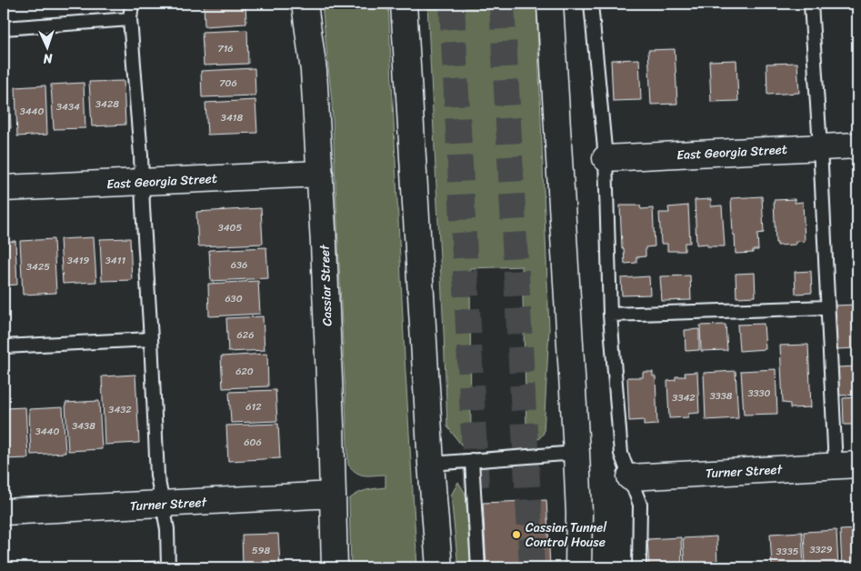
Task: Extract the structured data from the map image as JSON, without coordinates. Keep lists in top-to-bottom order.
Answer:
{
  "streets": {
    "main road": ["East Georgia Street", "Cassiar Street", "Turner Street"]
  },
  "crossings": [
    ["East Georgia Street", "Cassiar Street"],
    ["Cassiar Street", "Turner Street"]
  ],
  "places": ["Cassiar Tunnel Control House"],
  "house_numbers": [
    "716",
    "706",
    "3428",
    "3434",
    "3440",
    "3418",
    "3405",
    "3419",
    "3411",
    "636",
    "3425",
    "630",
    "626",
    "620",
    "3330",
    "3338",
    "3342",
    "612",
    "3432",
    "3438",
    "3440",
    "606",
    "3329",
    "598",
    "3335"
  ],
  "north": "bottom"
}
